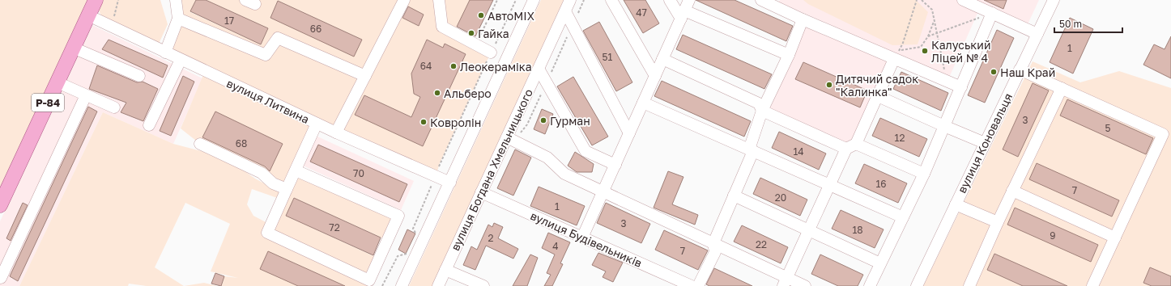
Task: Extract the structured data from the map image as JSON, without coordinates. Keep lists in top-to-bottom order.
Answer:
{
  "streets": {
    "main road": ["Р-84"],
    "street": [
      "вулиця Литвина",
      "вулиця Коновальця",
      "вулиця Богдана Хмельницького",
      "вулиця Будівельників"
    ]
  },
  "crossings": [
    ["вулиця Литвина", "Р-84"],
    ["вулиця Богдана Хмельницького", "вулиця Будівельників"]
  ],
  "places": [
    "АвтоMIX",
    "Гайка",
    "Калуський Ліцей № 4",
    "Леокераміка",
    "Наш Край",
    "Дитячий садок \"Калинка\"",
    "Альберо",
    "Гурман",
    "Ковролін"
  ],
  "house_numbers": [
    "47",
    "17",
    "66",
    "1",
    "51",
    "64",
    "3",
    "5",
    "12",
    "68",
    "14",
    "70",
    "16",
    "7",
    "20",
    "1",
    "3",
    "72",
    "18",
    "9",
    "2",
    "22",
    "4",
    "7"
  ],
  "scale_bar": "50 m"
}
